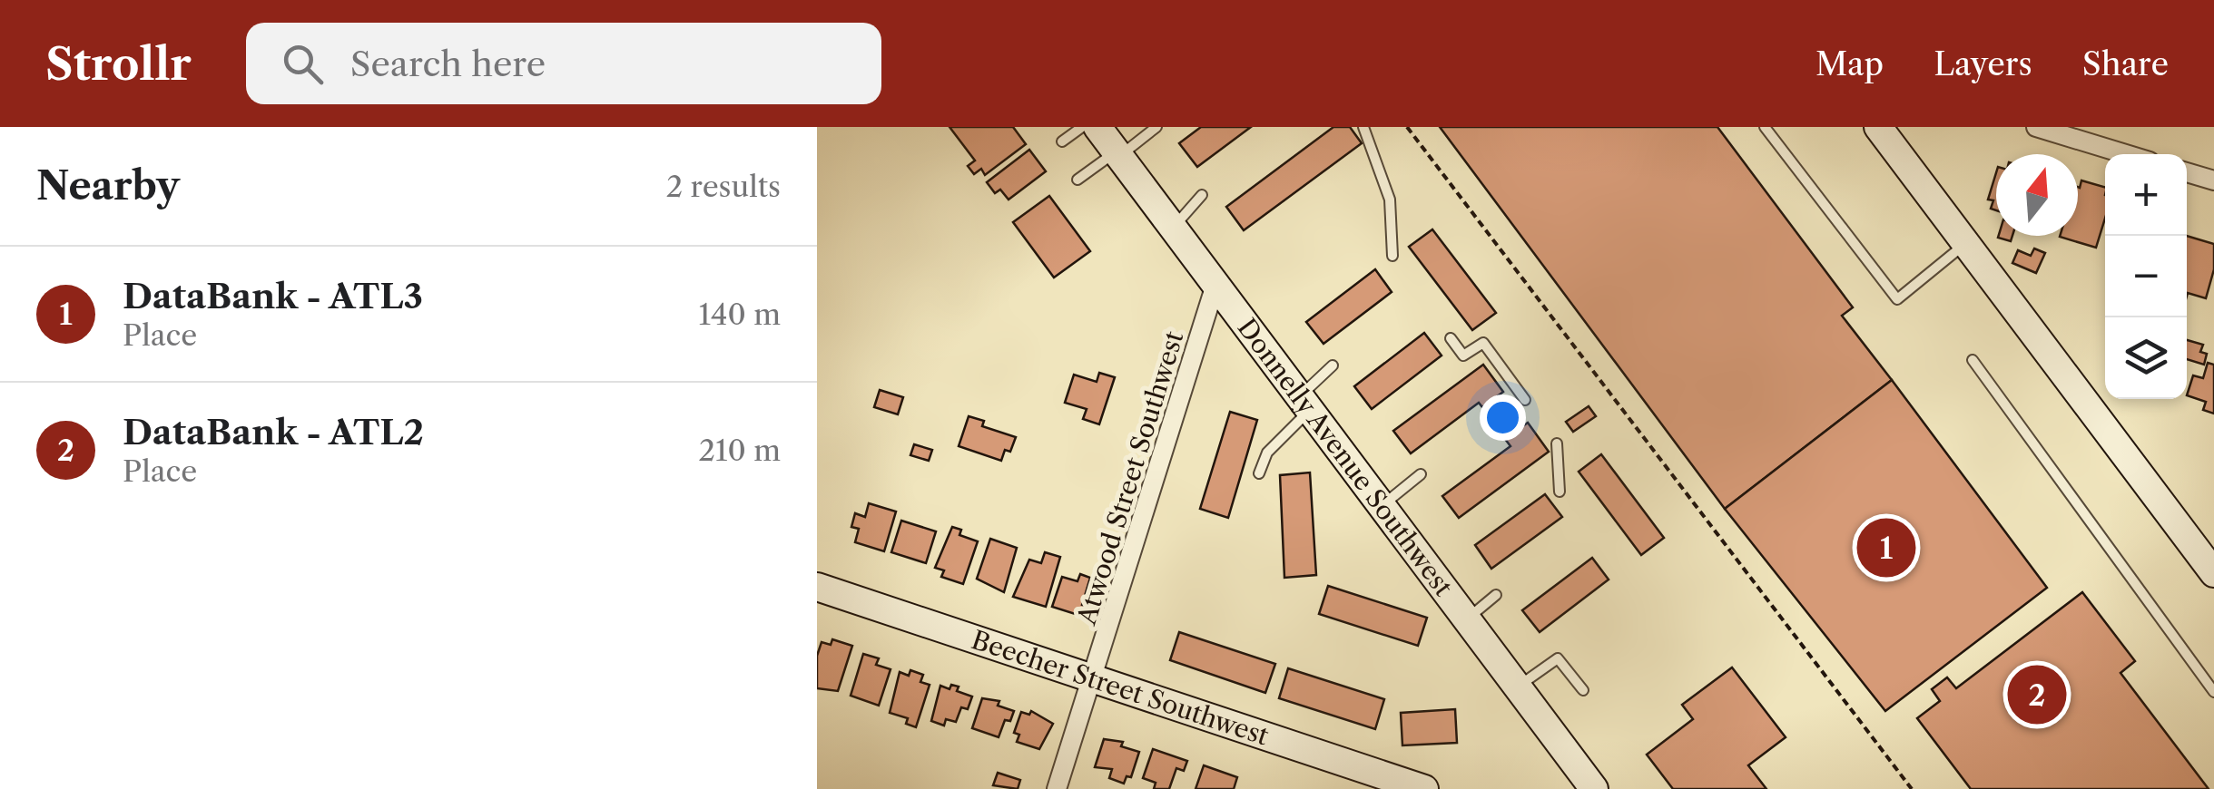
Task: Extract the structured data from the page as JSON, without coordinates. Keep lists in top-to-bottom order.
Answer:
{
  "streets": {
    "street": ["Donnelly Avenue Southwest", "Atwood Street Southwest", "Beecher Street Southwest"]
  },
  "crossings": [
    ["Donnelly Avenue Southwest", "Atwood Street Southwest"],
    ["Atwood Street Southwest", "Beecher Street Southwest"]
  ],
  "north": "top",
  "page": {
    "header": "Strollr",
    "search": "Search here",
    "nav": ["Map", "Layers", "Share"],
    "heading": ["Nearby", "2 results"],
    "map_buttons": ["+", "−"],
    "list": [
      {
        "mark": "1",
        "name": "DataBank - ATL3",
        "note": "Place",
        "value": "140 m"
      },
      {
        "mark": "2",
        "name": "DataBank - ATL2",
        "note": "Place",
        "value": "210 m"
      }
    ],
    "pins": ["1", "2"]
  }
}
